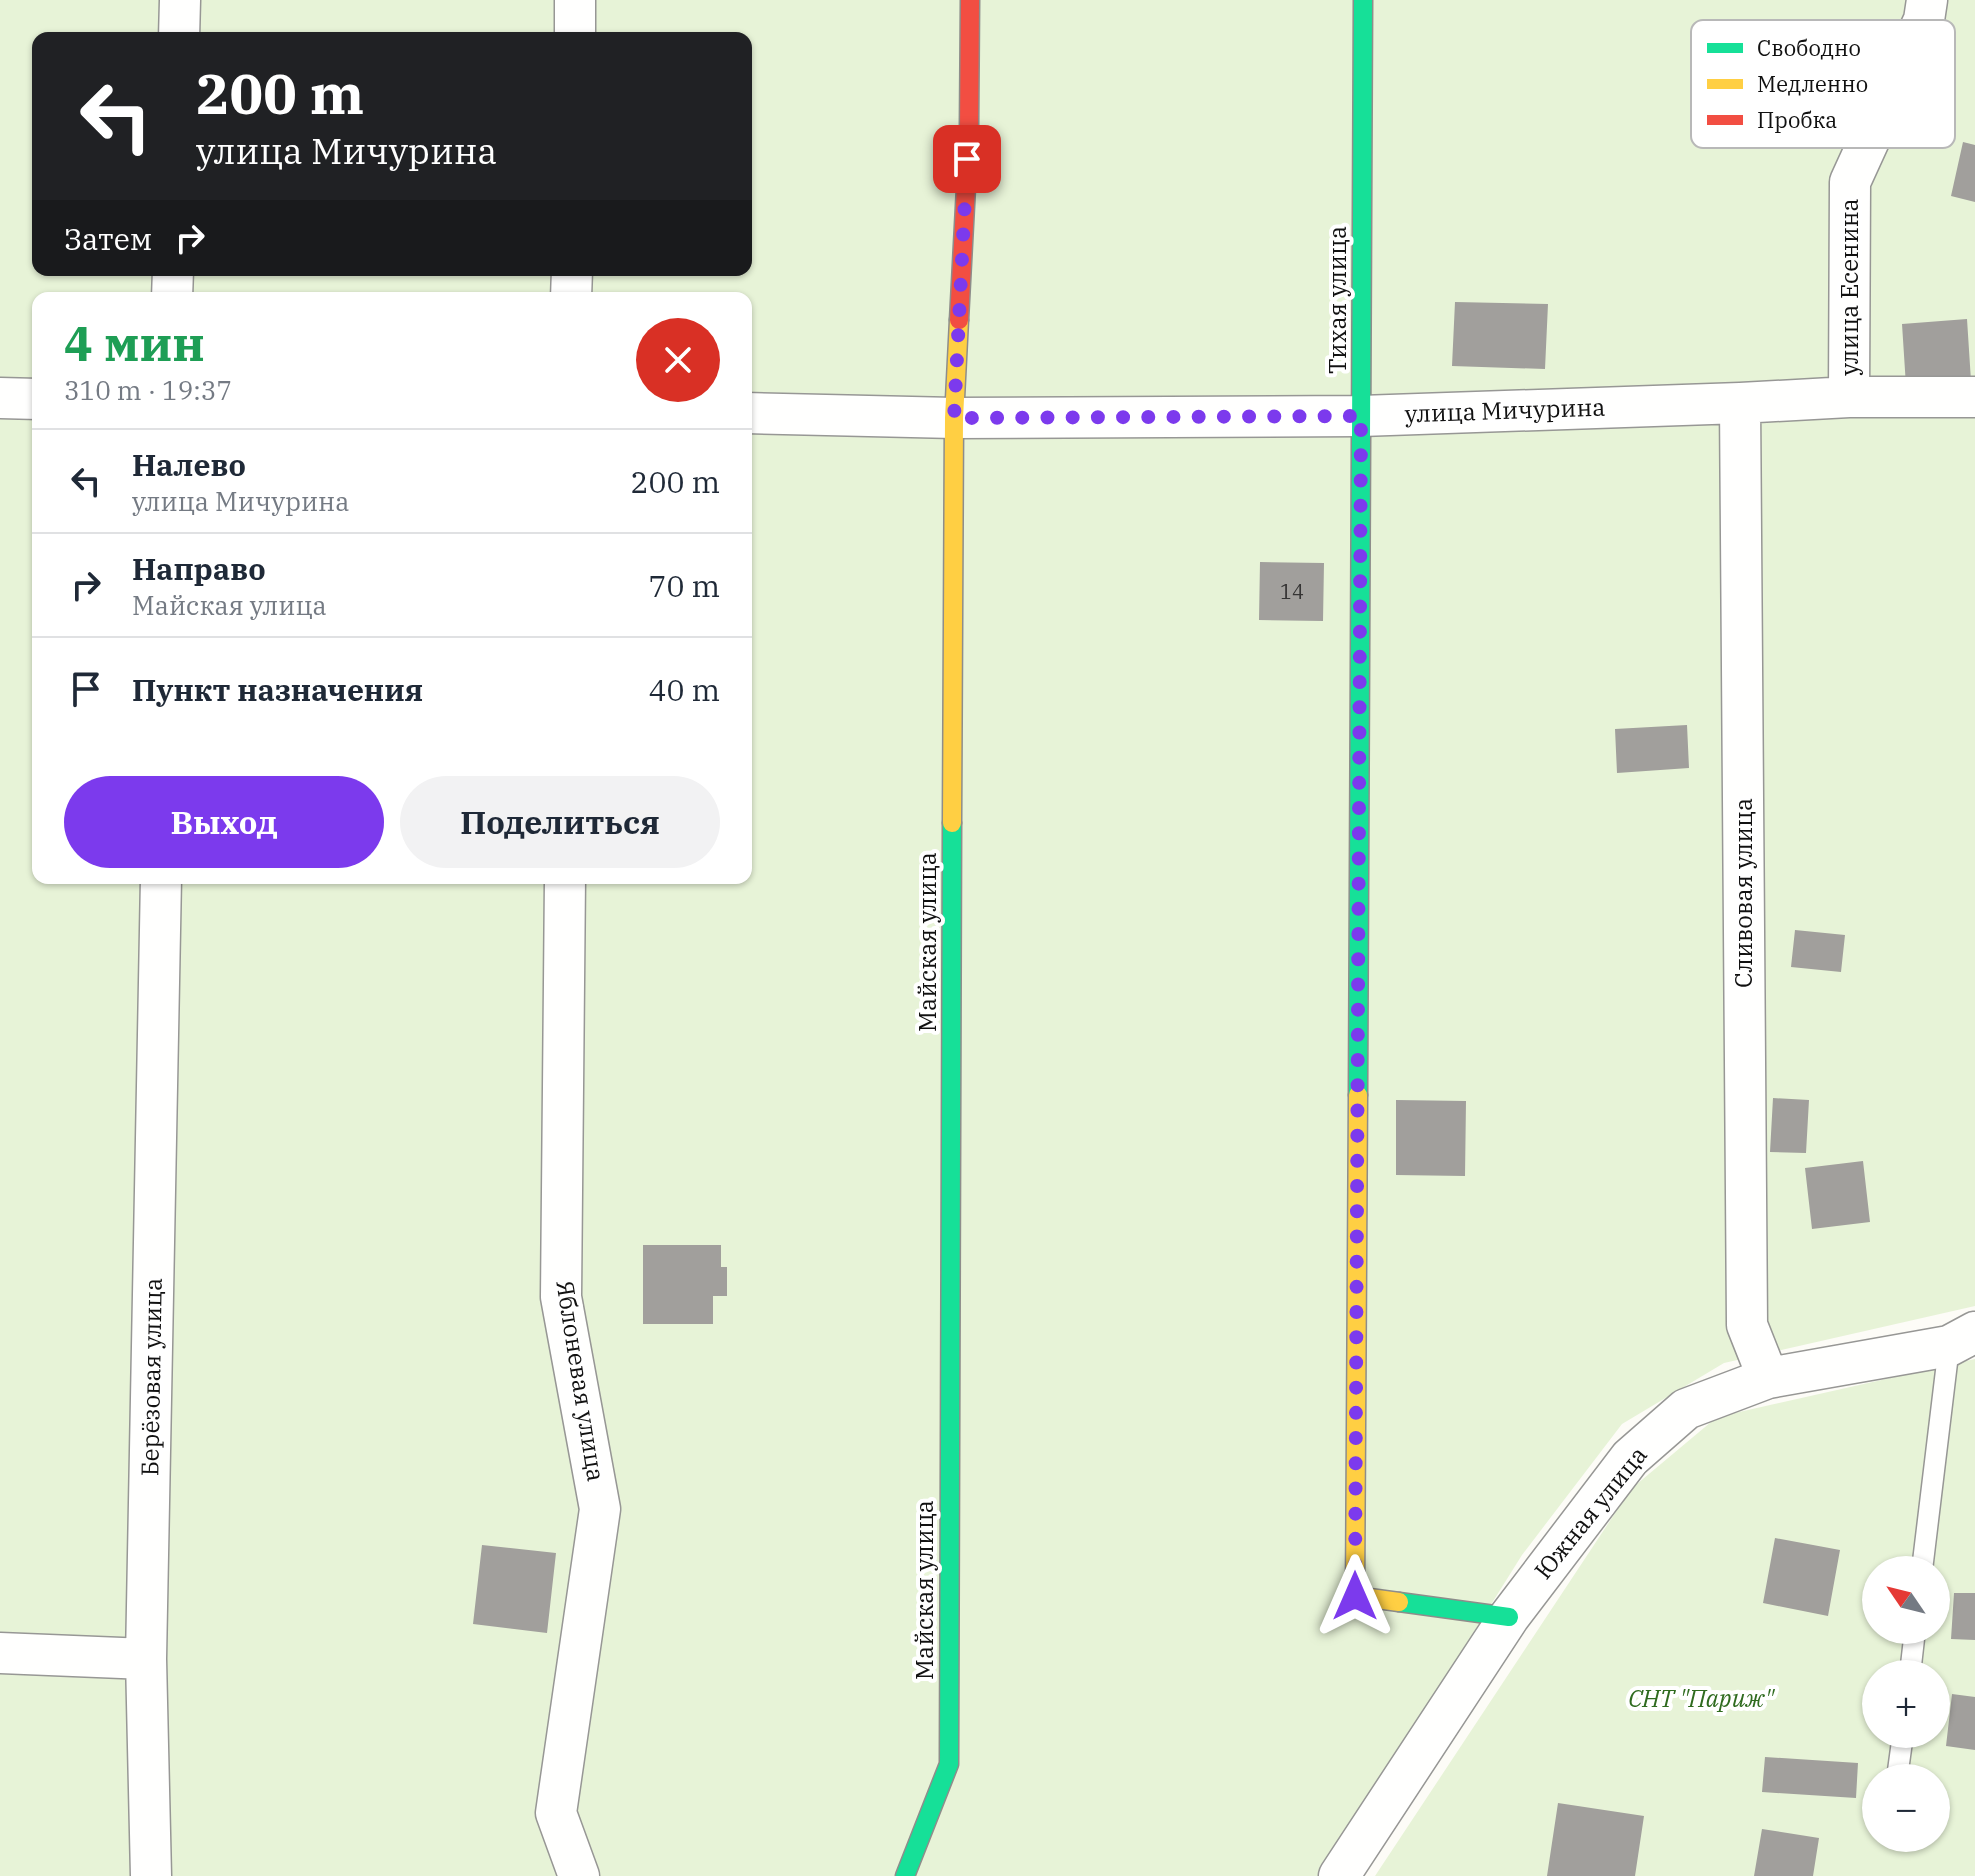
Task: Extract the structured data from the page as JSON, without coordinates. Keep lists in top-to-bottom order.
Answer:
{
  "streets": {
    "street": [
      "улица Есенина",
      "Тихая улица",
      "улица Мичурина",
      "Сливовая улица",
      "Майская улица",
      "Берёзовая улица",
      "Яблоневая улица",
      "Южная улица"
    ]
  },
  "crossings": [
    ["улица Есенина", "улица Мичурина"],
    ["Тихая улица", "улица Мичурина"],
    ["Тихая улица", "Южная улица"],
    ["улица Мичурина", "Сливовая улица"],
    ["улица Мичурина", "Майская улица"],
    ["Сливовая улица", "Южная улица"]
  ],
  "parks": ["СНТ \"Париж\""],
  "house_numbers": ["14"],
  "legend": ["Свободно", "Медленно", "Пробка"],
  "north": "top left",
  "page": {
    "turn": ["200 m", "улица Мичурина"],
    "then": "Затем",
    "heading": ["4 мин", "310 m · 19:37"],
    "list": [
      {
        "name": "Налево",
        "note": "улица Мичурина",
        "value": "200 m"
      },
      {
        "name": "Направо",
        "note": "Майская улица",
        "value": "70 m"
      },
      {
        "name": "Пункт назначения",
        "value": "40 m"
      }
    ],
    "buttons": ["Выход", "Поделиться"],
    "map_buttons": ["+", "−"]
  }
}
